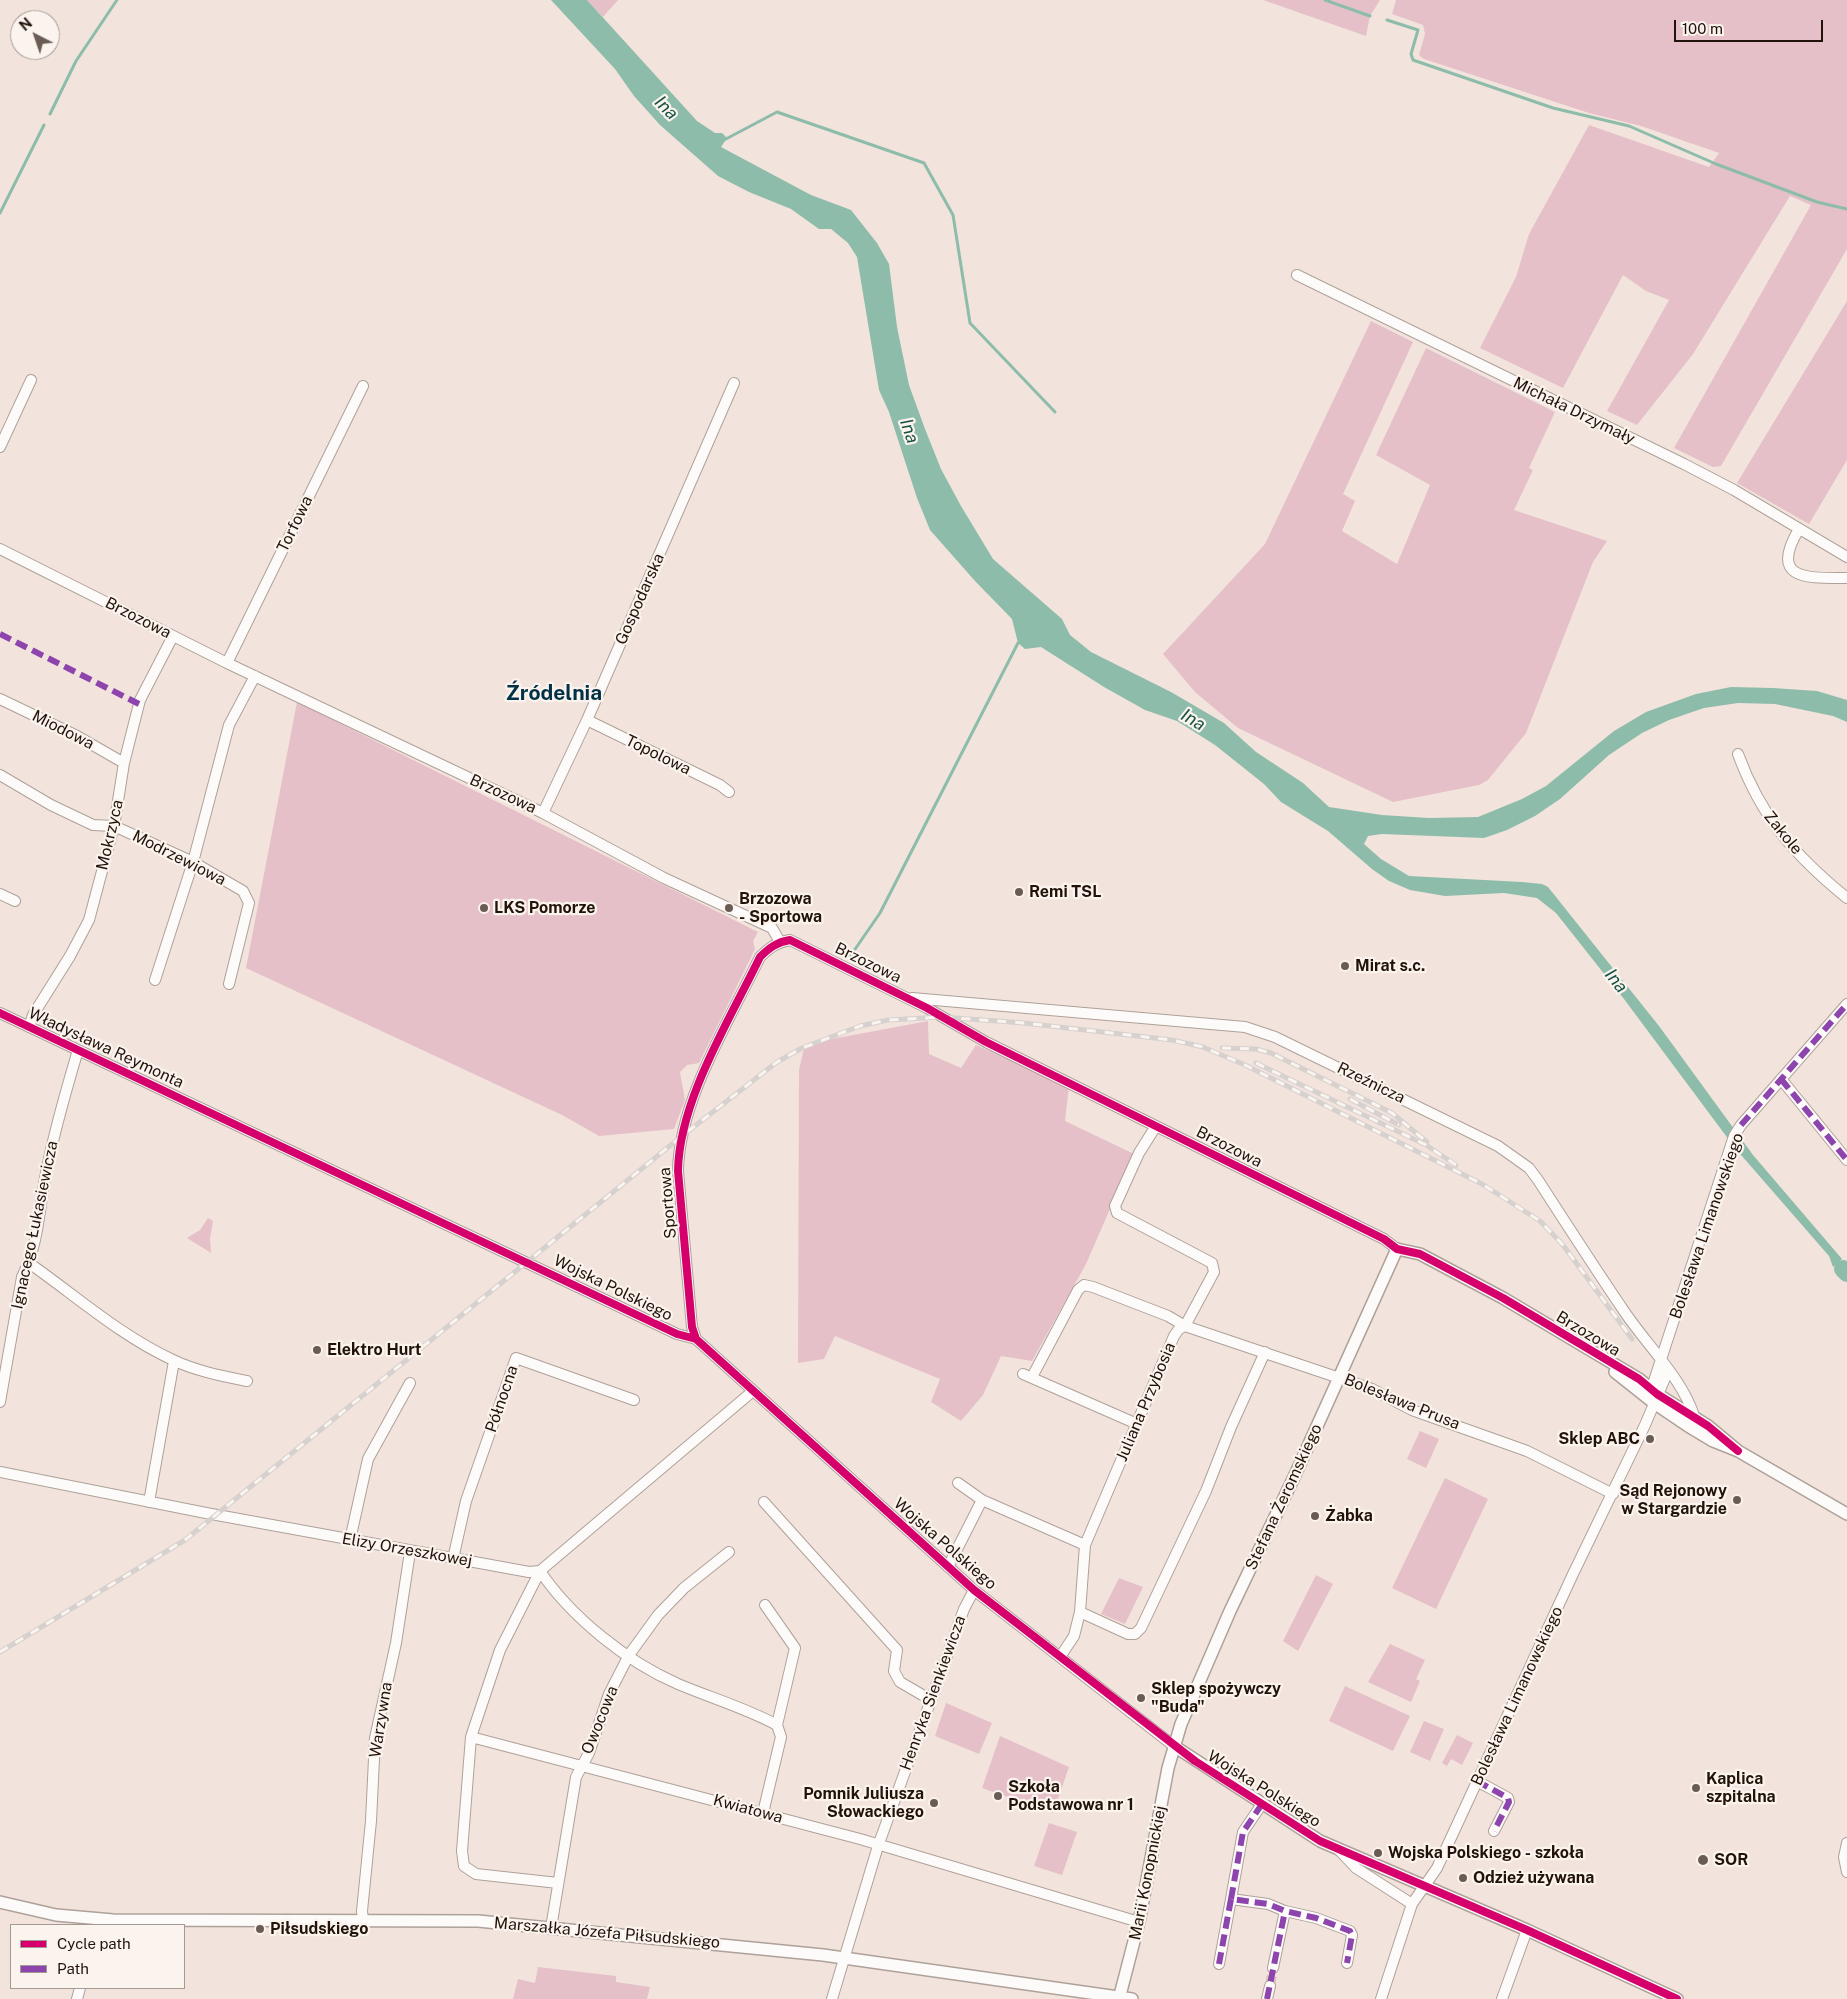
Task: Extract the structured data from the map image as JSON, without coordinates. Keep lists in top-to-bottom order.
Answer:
{
  "streets": {
    "street": [
      "Michała Drzymały",
      "Torfowa",
      "Gospodarska",
      "Brzozowa",
      "Miodowa",
      "Topolowa",
      "Zakole",
      "Mokrzyca",
      "Modrzewiowa",
      "Władysława Reymonta",
      "Rzeźnicza",
      "Sportowa",
      "Ignacego Łukasiewicza",
      "Bolesława Limanowskiego",
      "Wojska Polskiego",
      "Północna",
      "Juliana Przybosia",
      "Bolesława Prusa",
      "Stefana Żeromskiego",
      "Elizy Orzeszkowej",
      "Henryka Sienkiewicza",
      "Warzywna",
      "Owocowa",
      "Kwiatowa",
      "Marii Konopnickiej",
      "Marszałka Józefa Piłsudskiego"
    ]
  },
  "crossings": [
    ["Torfowa", "Brzozowa"],
    ["Gospodarska", "Brzozowa"],
    ["Gospodarska", "Topolowa"],
    ["Brzozowa", "Mokrzyca"],
    ["Brzozowa", "Rzeźnicza"],
    ["Brzozowa", "Sportowa"],
    ["Brzozowa", "Bolesława Limanowskiego"],
    ["Brzozowa", "Juliana Przybosia"],
    ["Brzozowa", "Stefana Żeromskiego"],
    ["Miodowa", "Mokrzyca"],
    ["Mokrzyca", "Modrzewiowa"],
    ["Mokrzyca", "Władysława Reymonta"],
    ["Władysława Reymonta", "Ignacego Łukasiewicza"],
    ["Władysława Reymonta", "Wojska Polskiego"],
    ["Rzeźnicza", "Bolesława Limanowskiego"],
    ["Sportowa", "Wojska Polskiego"],
    ["Bolesława Limanowskiego", "Wojska Polskiego"],
    ["Bolesława Limanowskiego", "Bolesława Prusa"],
    ["Wojska Polskiego", "Juliana Przybosia"],
    ["Wojska Polskiego", "Stefana Żeromskiego"],
    ["Wojska Polskiego", "Henryka Sienkiewicza"],
    ["Wojska Polskiego", "Marii Konopnickiej"],
    ["Północna", "Elizy Orzeszkowej"],
    ["Juliana Przybosia", "Bolesława Prusa"],
    ["Bolesława Prusa", "Stefana Żeromskiego"],
    ["Stefana Żeromskiego", "Marii Konopnickiej"],
    ["Elizy Orzeszkowej", "Warzywna"],
    ["Henryka Sienkiewicza", "Kwiatowa"],
    ["Henryka Sienkiewicza", "Marszałka Józefa Piłsudskiego"],
    ["Warzywna", "Marszałka Józefa Piłsudskiego"],
    ["Owocowa", "Kwiatowa"],
    ["Owocowa", "Marszałka Józefa Piłsudskiego"],
    ["Kwiatowa", "Marii Konopnickiej"],
    ["Marii Konopnickiej", "Marszałka Józefa Piłsudskiego"]
  ],
  "districts": ["Źródelnia"],
  "water": ["Ina"],
  "places": [
    "Remi TSL",
    "LKS Pomorze",
    "Brzozowa - Sportowa",
    "Mirat s.c.",
    "Elektro Hurt",
    "Sklep ABC",
    "Sąd Rejonowy w Stargardzie",
    "Żabka",
    "Sklep spożywczy \"Buda\"",
    "Kaplica szpitalna",
    "Szkoła Podstawowa nr 1",
    "Pomnik Juliusza Słowackiego",
    "Wojska Polskiego - szkoła",
    "SOR",
    "Odzież używana",
    "Piłsudskiego"
  ],
  "legend": ["Cycle path", "Path"],
  "scale_bar": "100 m",
  "north": "top left"
}
